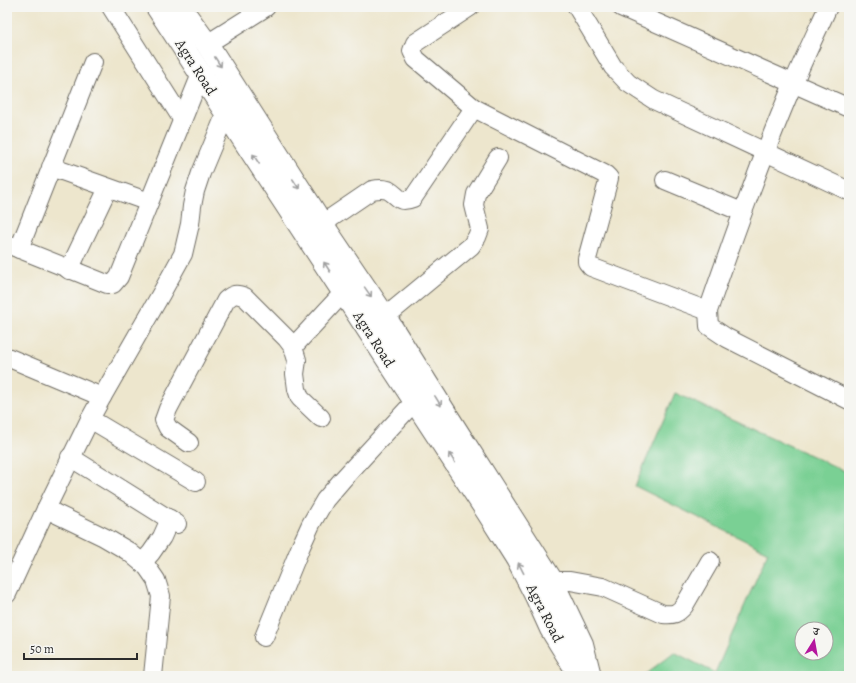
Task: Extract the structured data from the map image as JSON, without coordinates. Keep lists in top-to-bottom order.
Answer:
{
  "streets": {
    "highway": ["Agra Road"]
  },
  "scale_bar": "50 m",
  "north": "top"
}
